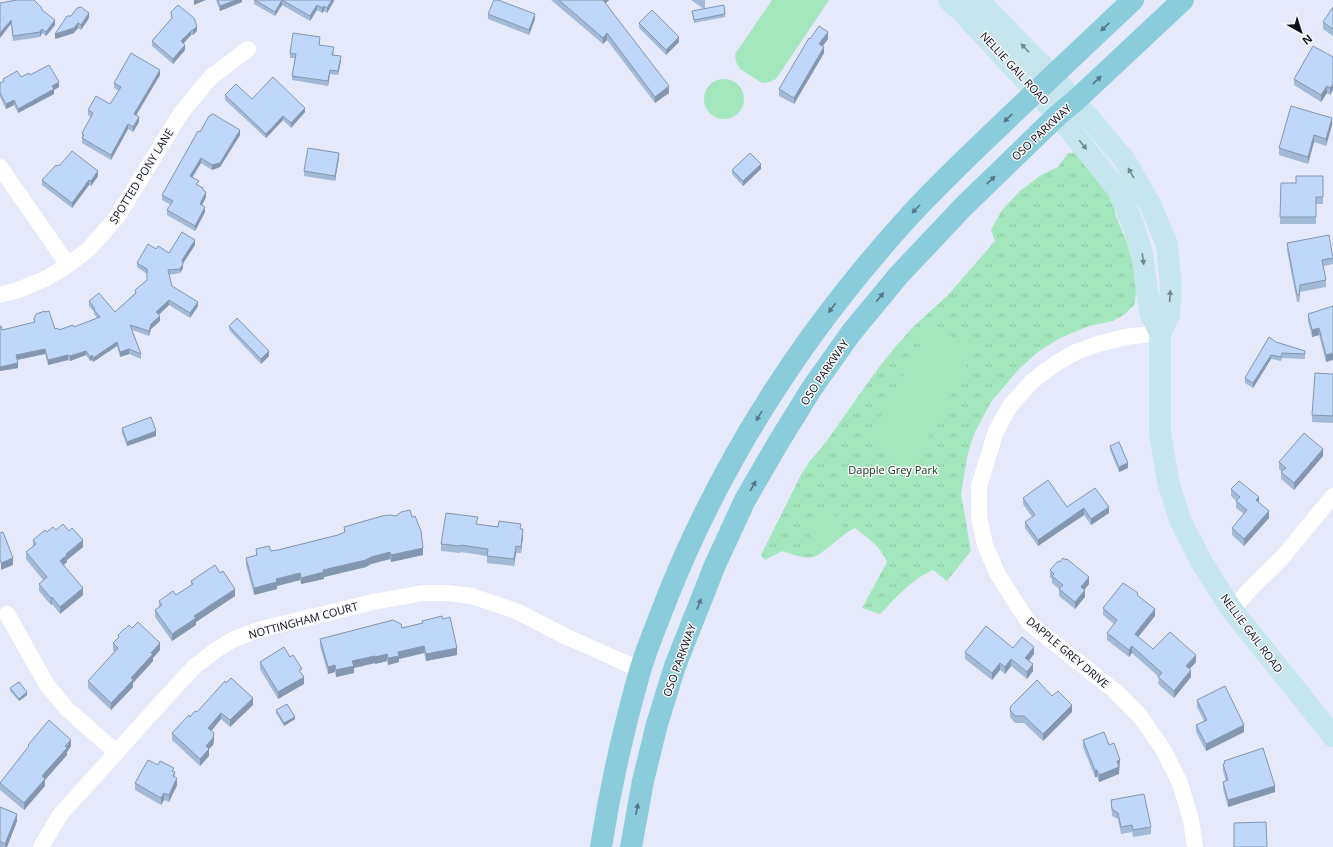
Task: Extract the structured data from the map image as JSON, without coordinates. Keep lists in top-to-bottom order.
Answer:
{
  "streets": {
    "main road": ["OSO PARKWAY"],
    "street": [
      "NELLIE GAIL ROAD",
      "SPOTTED PONY LANE",
      "NOTTINGHAM COURT",
      "DAPPLE GREY DRIVE"
    ]
  },
  "crossings": [
    ["NELLIE GAIL ROAD", "OSO PARKWAY"],
    ["NELLIE GAIL ROAD", "DAPPLE GREY DRIVE"]
  ],
  "parks": ["Dapple Grey Park"],
  "north": "bottom right"
}
